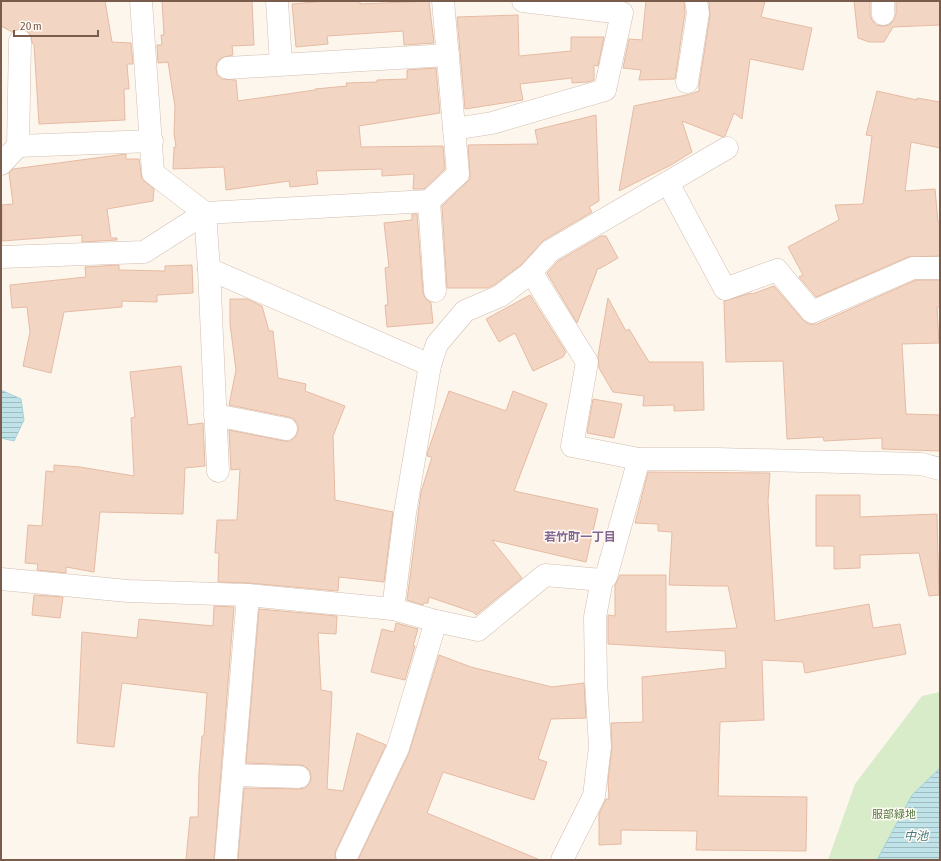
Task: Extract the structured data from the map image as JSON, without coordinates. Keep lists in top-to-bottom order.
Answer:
{
  "districts": ["若竹町一丁目"],
  "water": ["中池"],
  "parks": ["服部緑地"],
  "scale_bar": "20 m"
}
